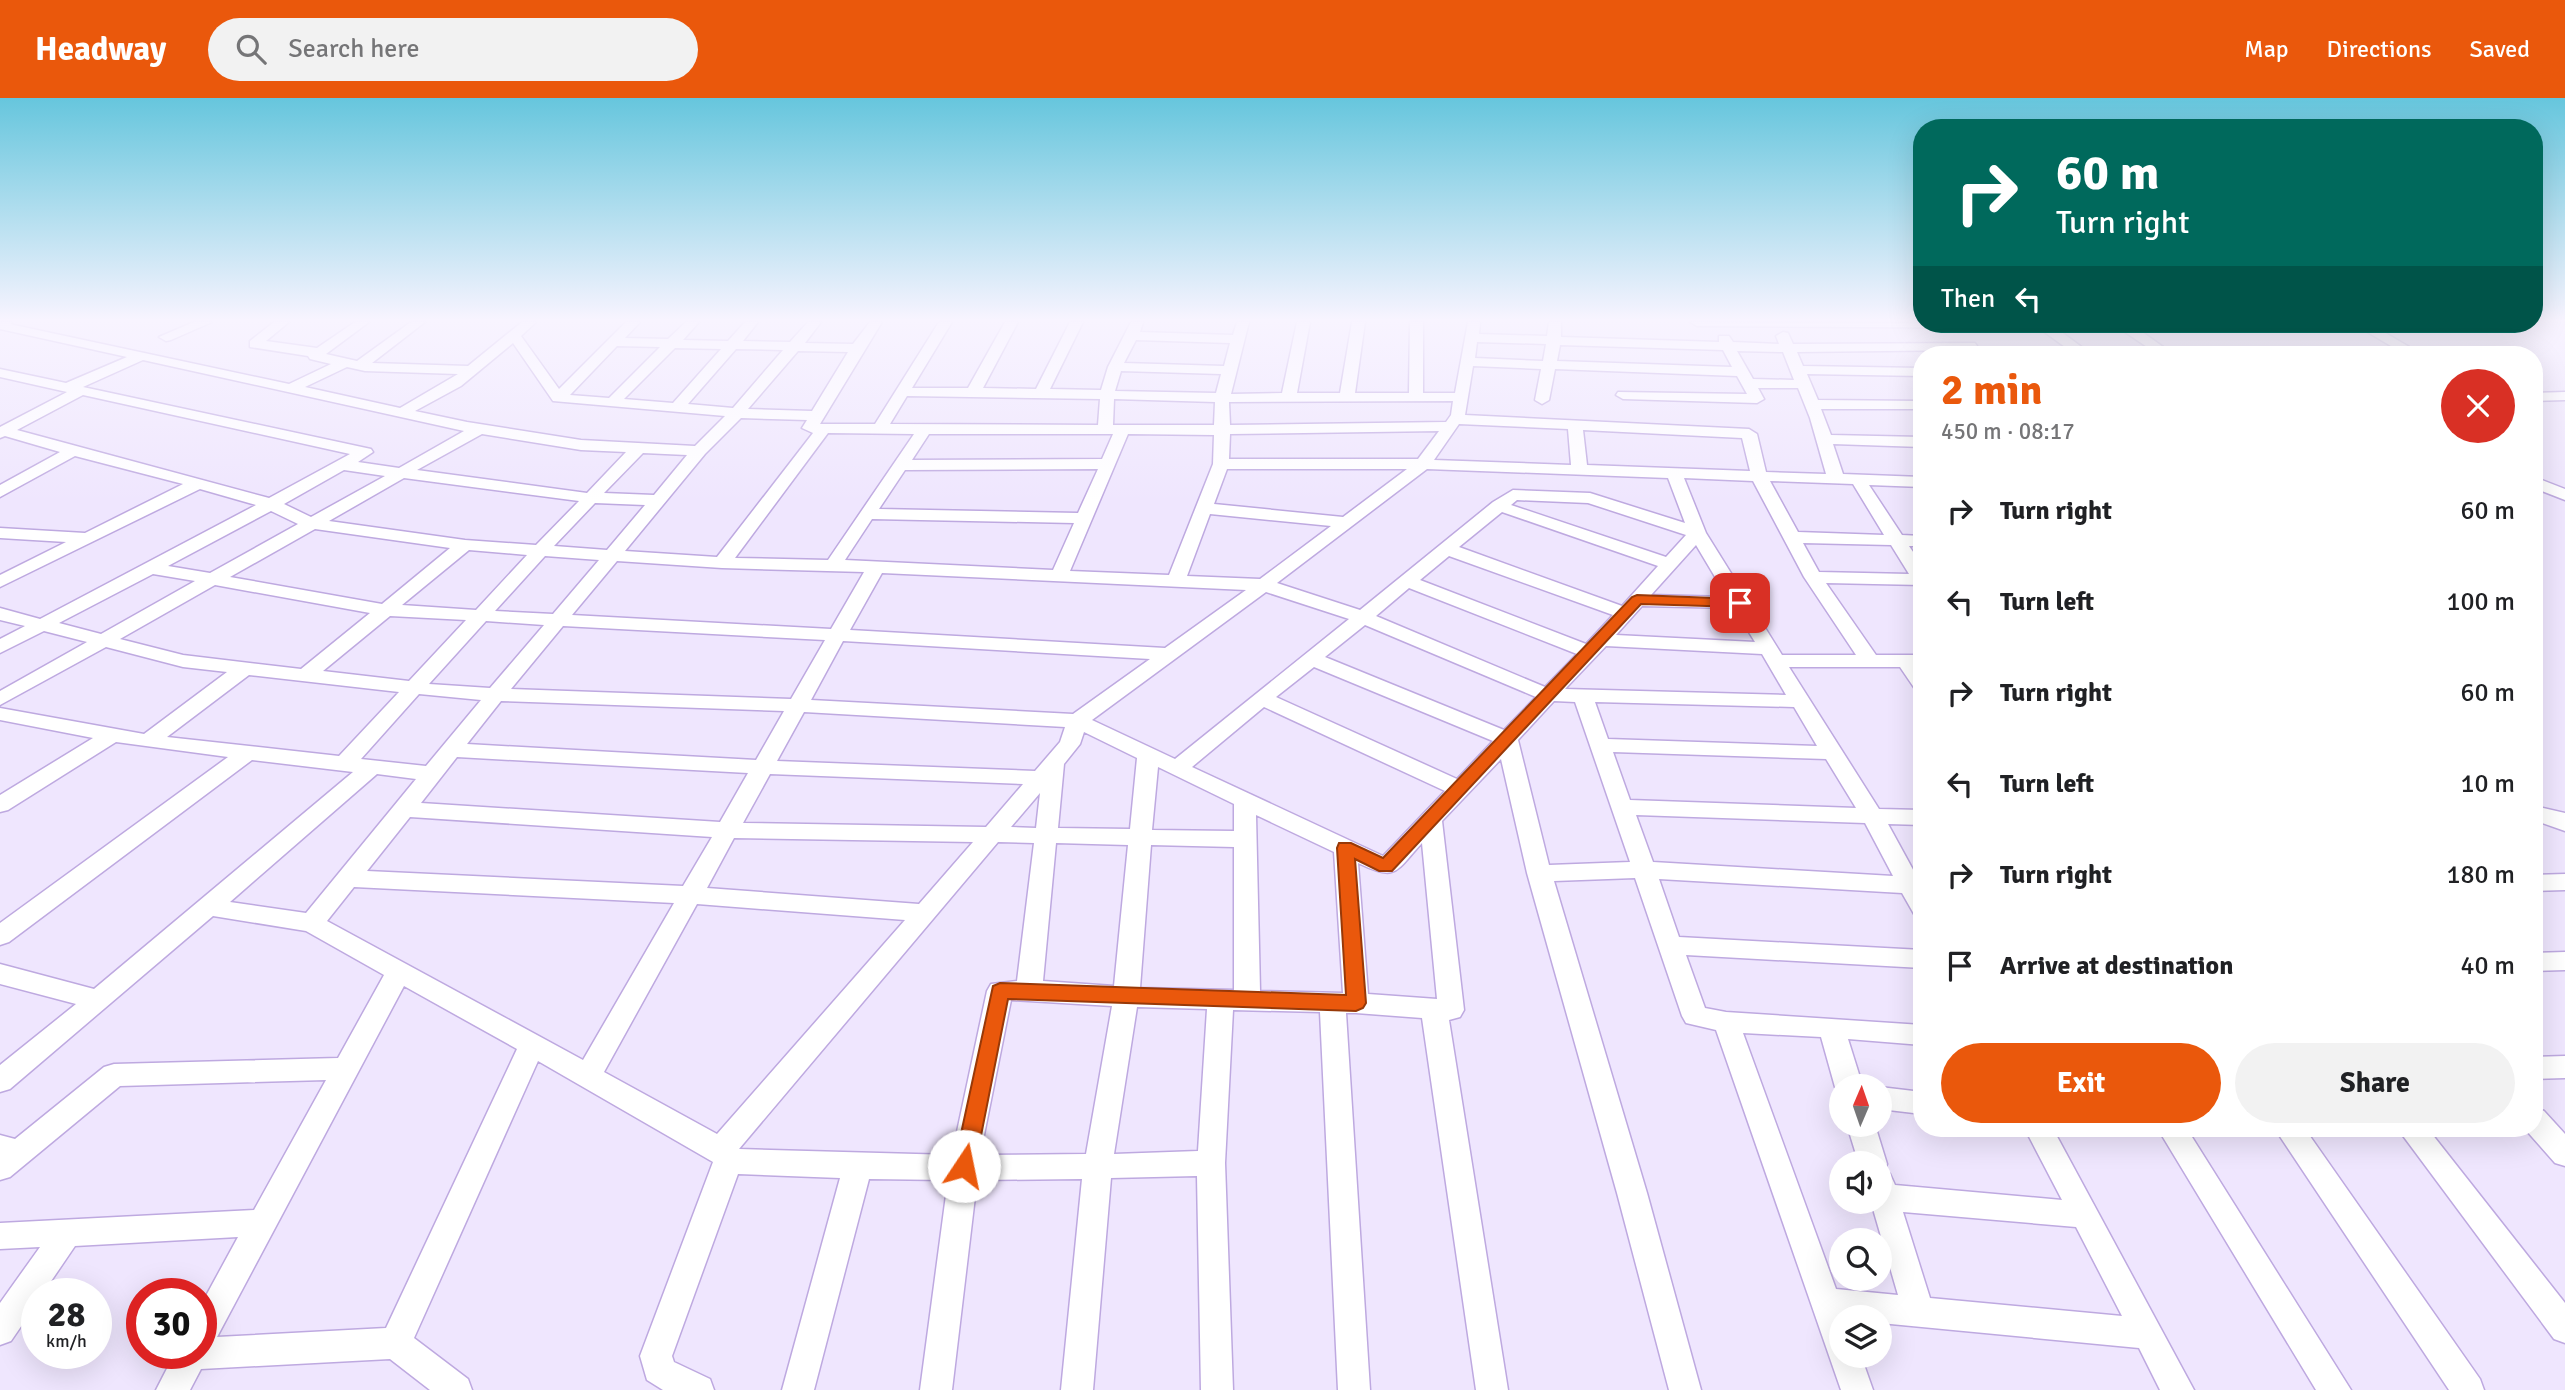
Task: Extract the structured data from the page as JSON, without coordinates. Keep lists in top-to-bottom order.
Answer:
{
  "north": "top",
  "page": {
    "header": "Headway",
    "search": "Search here",
    "nav": ["Map", "Directions", "Saved"],
    "turn": ["60 m", "Turn right"],
    "then": "Then",
    "heading": ["2 min", "450 m · 08:17"],
    "list": [
      {
        "name": "Turn right",
        "value": "60 m"
      },
      {
        "name": "Turn left",
        "value": "100 m"
      },
      {
        "name": "Turn right",
        "value": "60 m"
      },
      {
        "name": "Turn left",
        "value": "10 m"
      },
      {
        "name": "Turn right",
        "value": "180 m"
      },
      {
        "name": "Arrive at destination",
        "value": "40 m"
      }
    ],
    "buttons": ["Exit", "Share"],
    "speed": "28 km/h",
    "limit": "30"
  }
}
